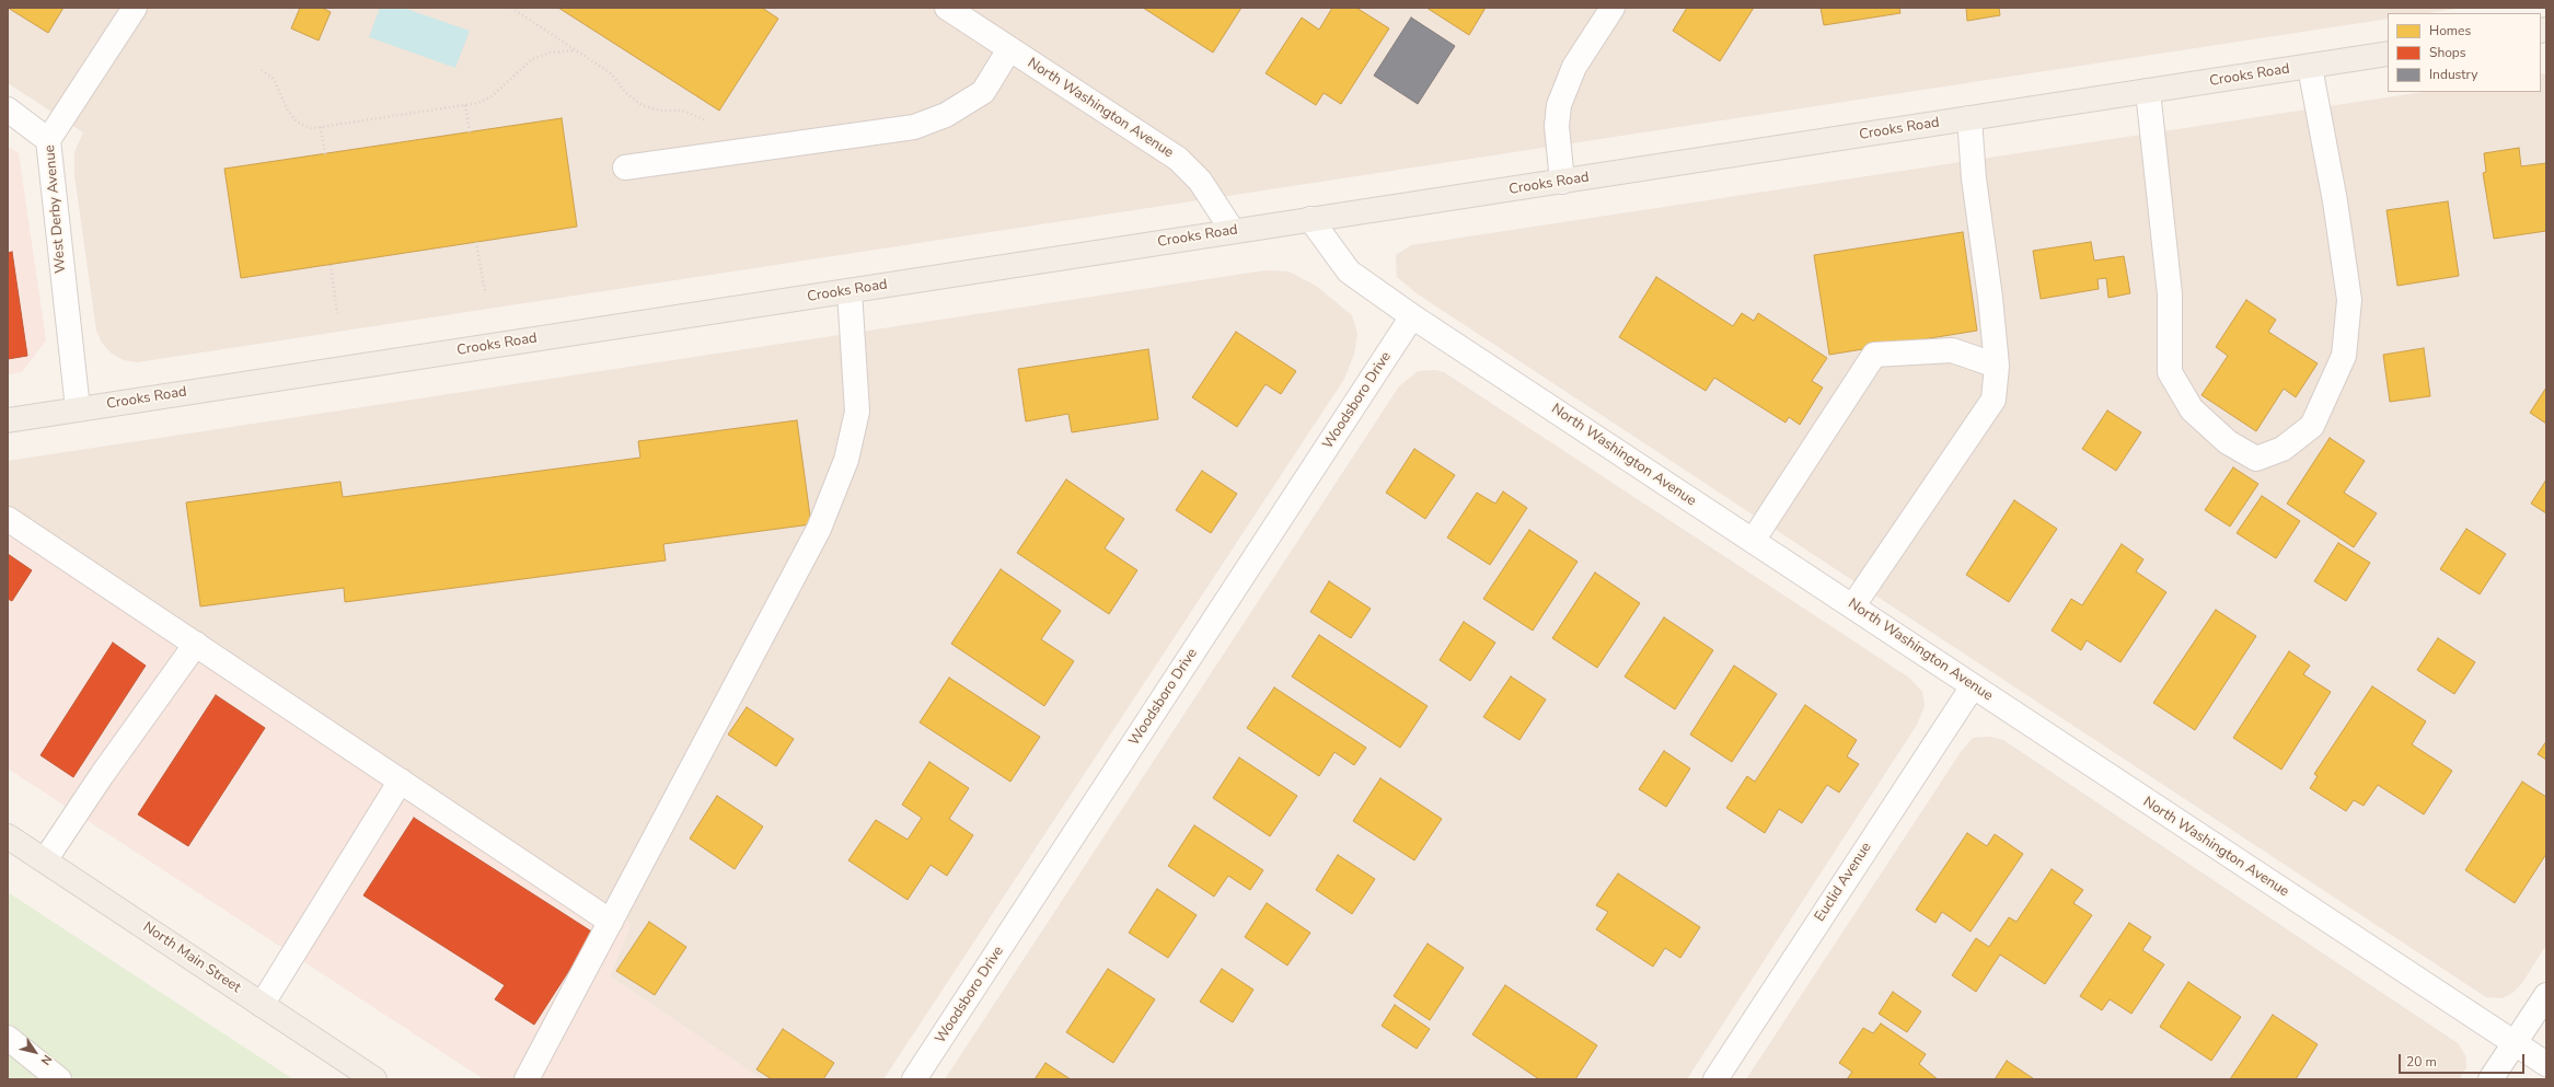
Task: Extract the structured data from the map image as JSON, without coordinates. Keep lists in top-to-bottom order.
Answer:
{
  "streets": {
    "main road": ["Crooks Road", "North Main Street"],
    "street": [
      "North Washington Avenue",
      "West Derby Avenue",
      "Woodsboro Drive",
      "Euclid Avenue"
    ]
  },
  "crossings": [
    ["Crooks Road", "North Washington Avenue"],
    ["Crooks Road", "West Derby Avenue"],
    ["North Washington Avenue", "Woodsboro Drive"],
    ["North Washington Avenue", "Euclid Avenue"]
  ],
  "legend": ["Homes", "Shops", "Industry"],
  "scale_bar": "20 m",
  "north": "bottom right"
}
